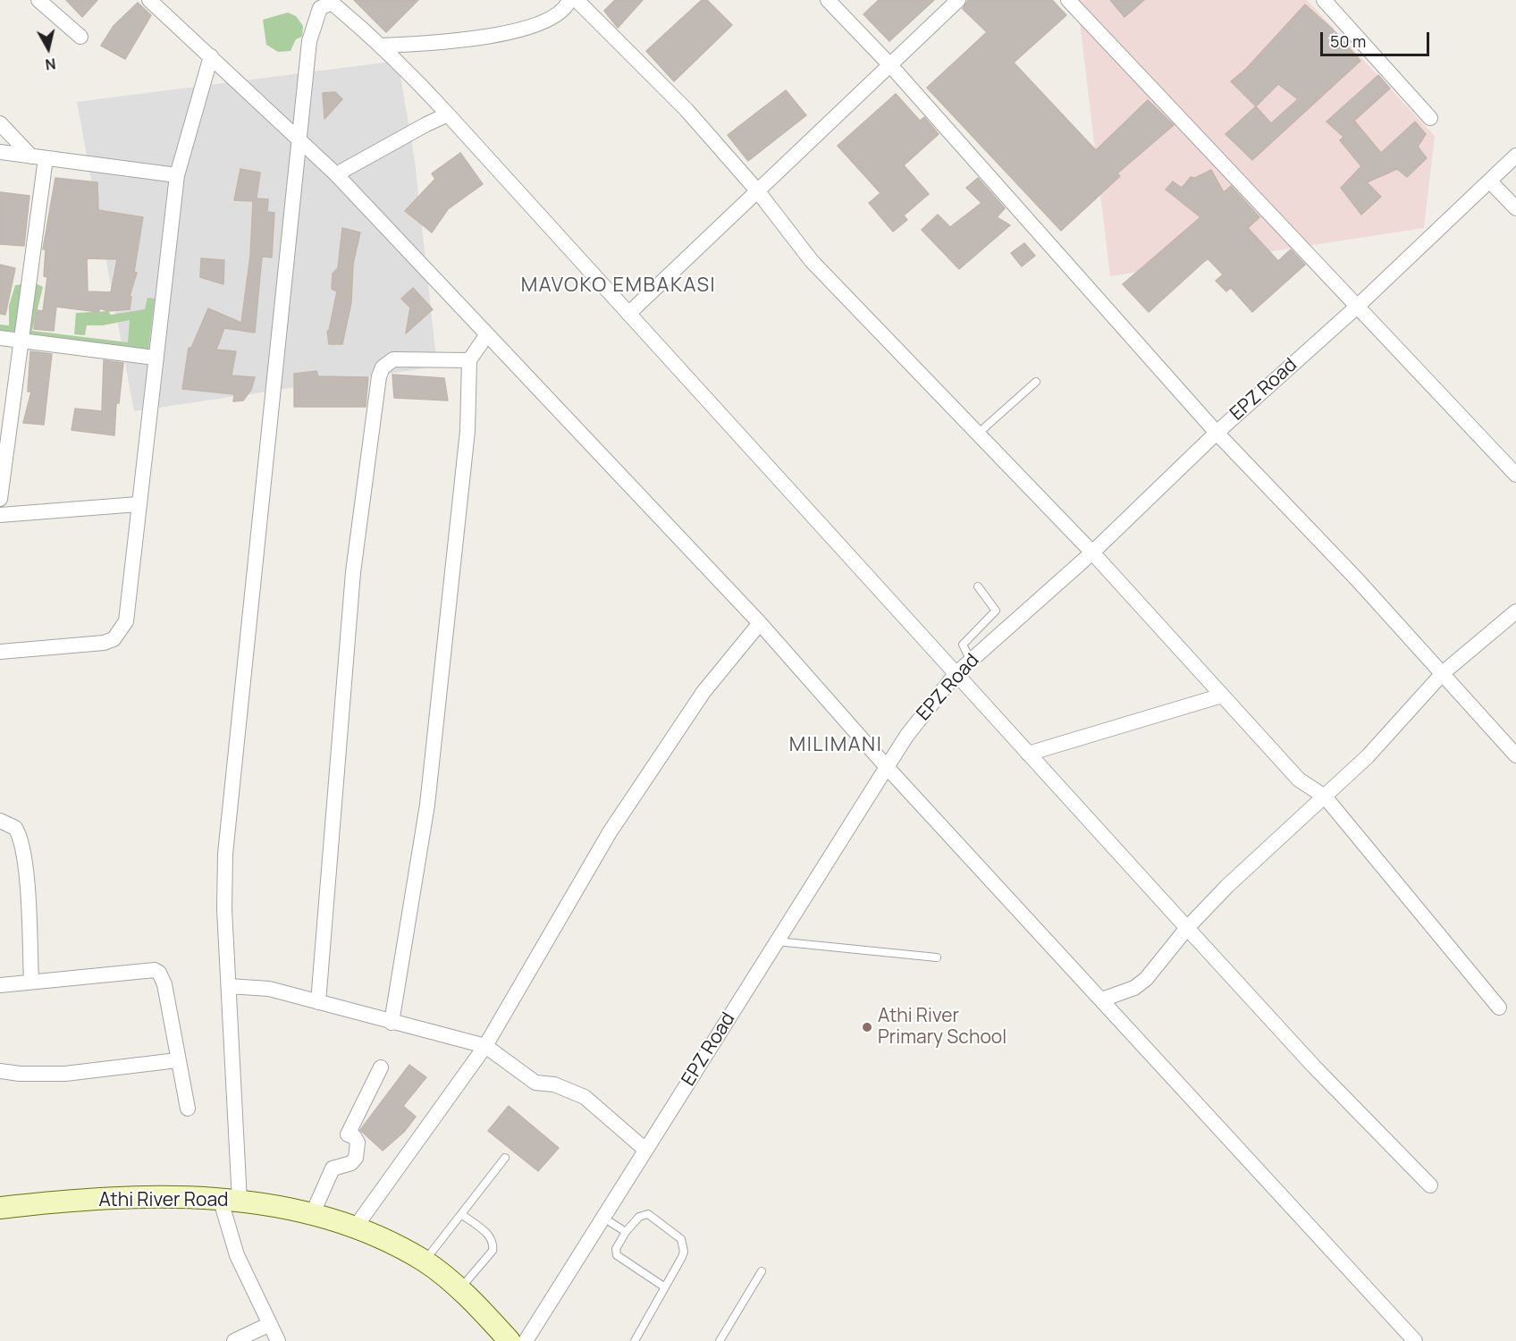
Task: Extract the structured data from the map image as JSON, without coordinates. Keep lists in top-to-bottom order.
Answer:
{
  "streets": {
    "main road": ["Athi River Road"],
    "street": ["EPZ Road"]
  },
  "districts": ["MAVOKO EMBAKASI", "MILIMANI"],
  "places": ["Athi River Primary School"],
  "scale_bar": "50 m",
  "north": "bottom"
}
